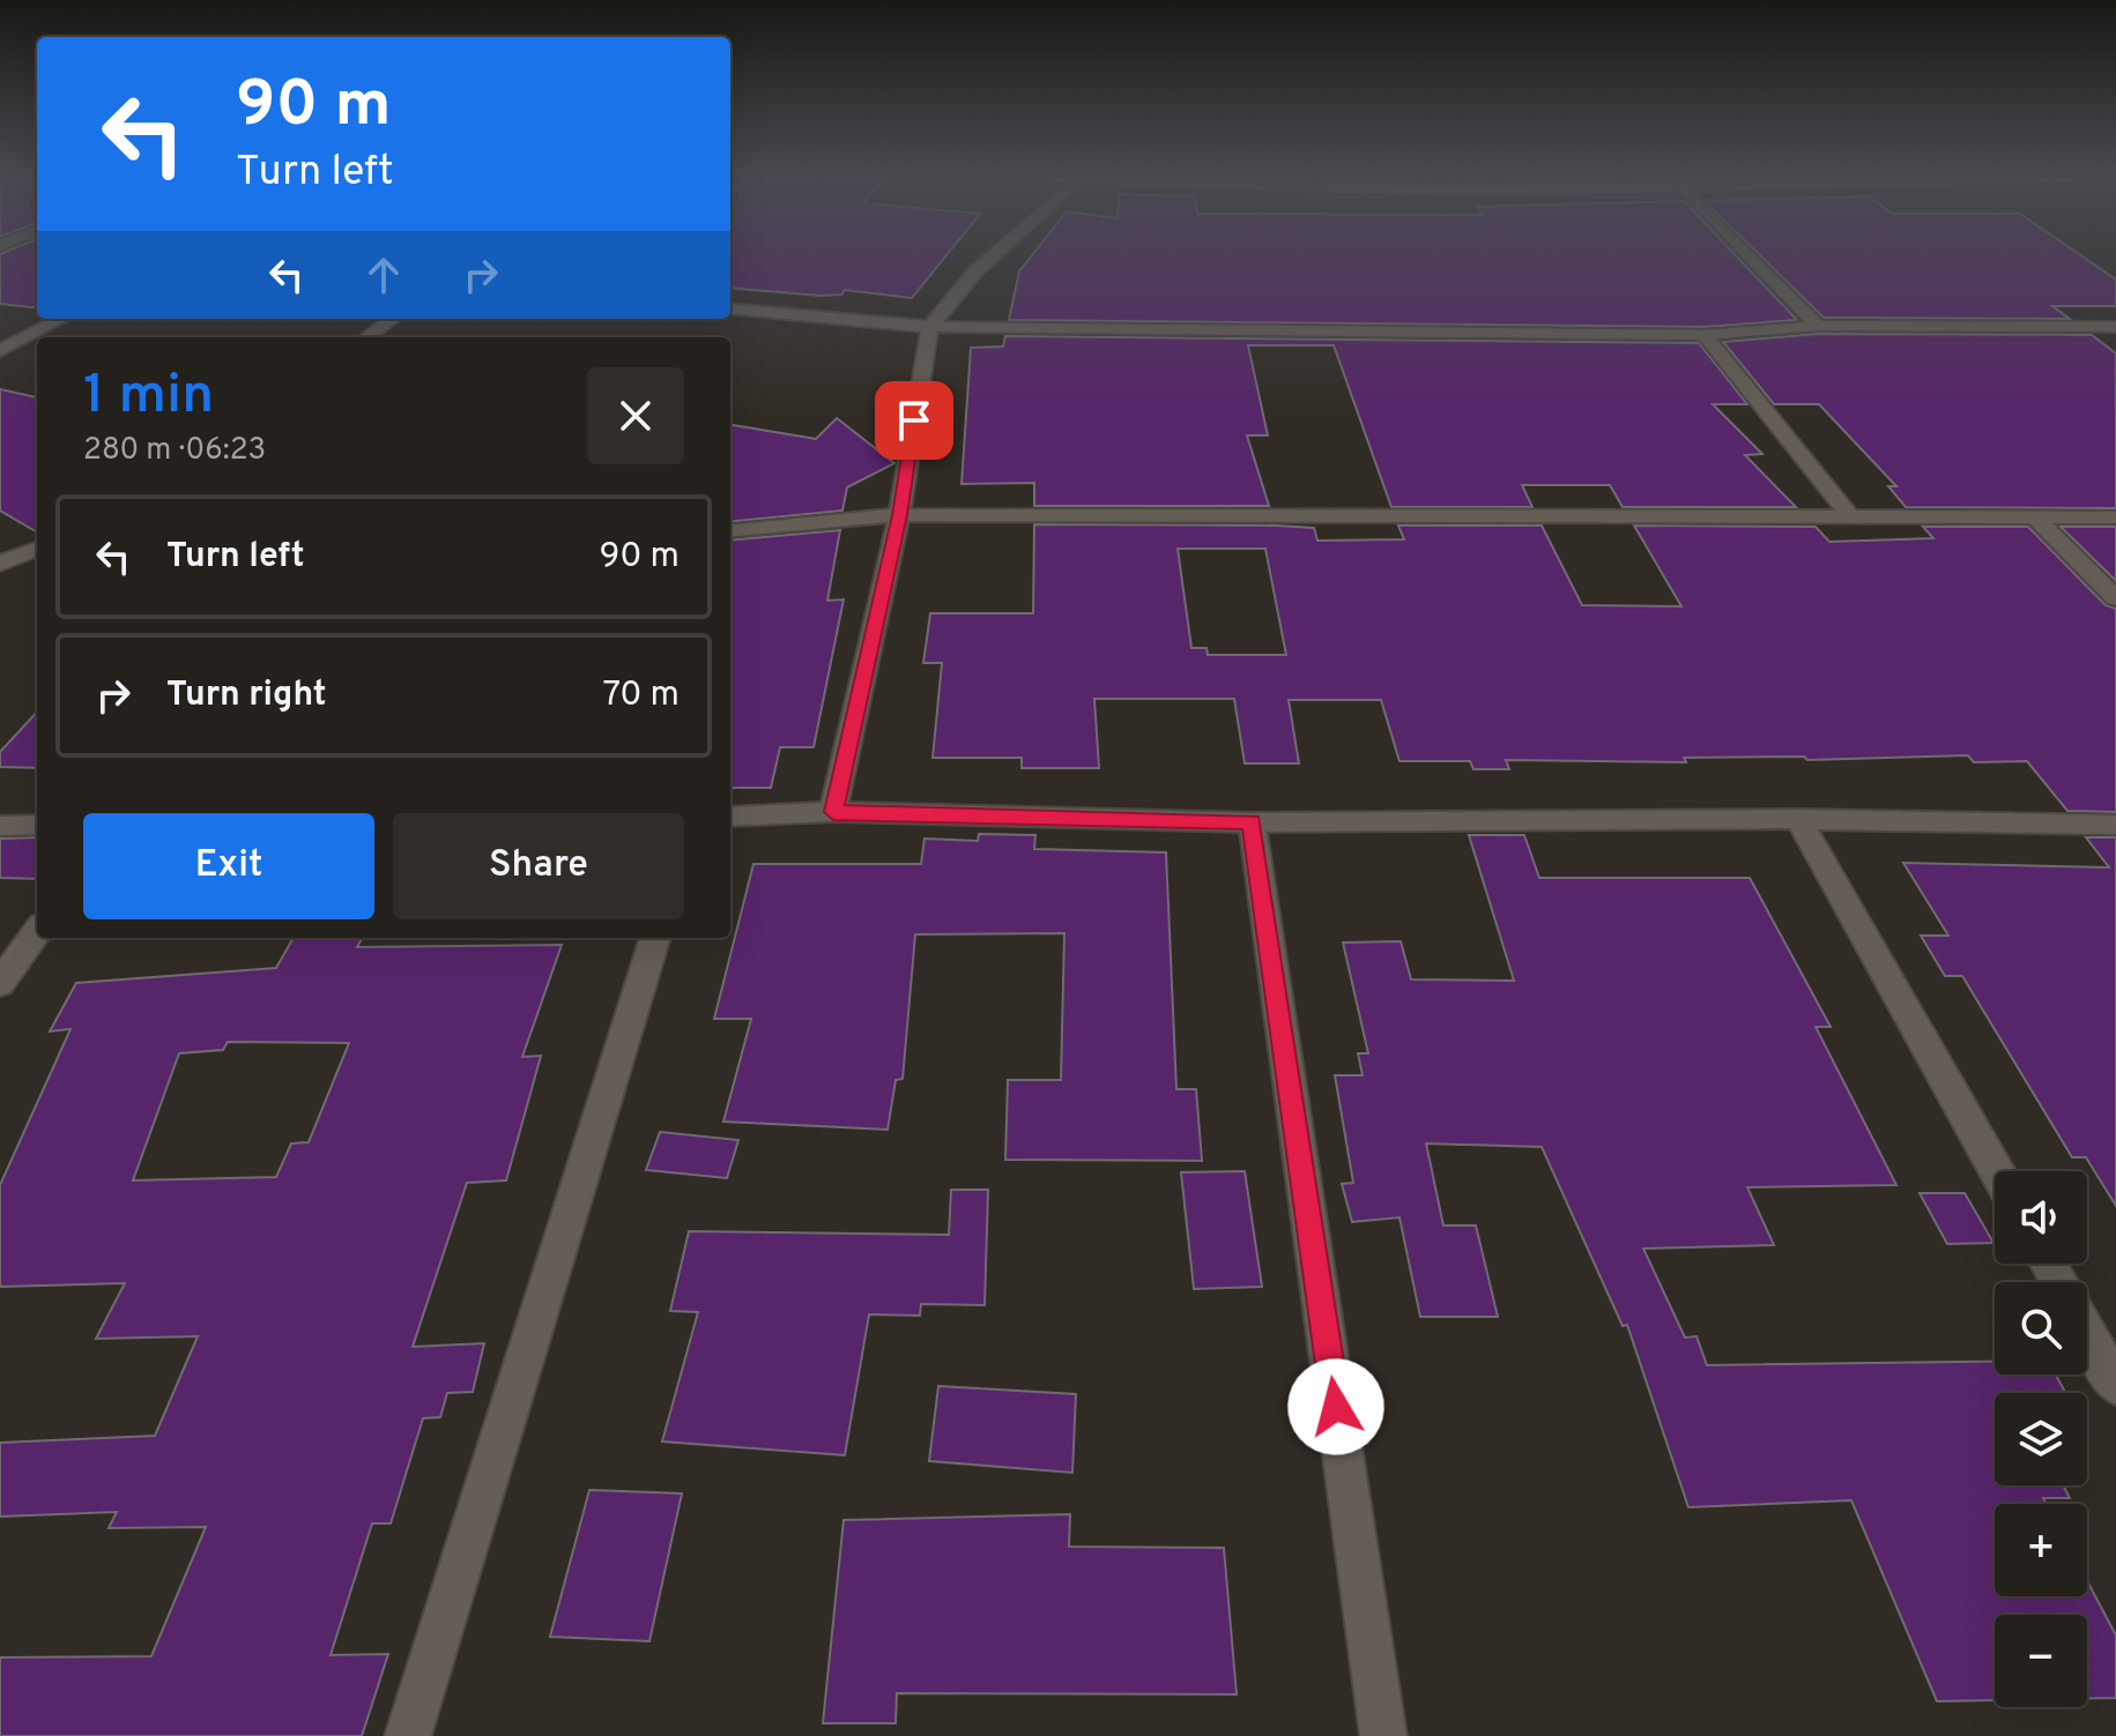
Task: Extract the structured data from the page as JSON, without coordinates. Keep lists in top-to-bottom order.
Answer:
{
  "page": {
    "turn": ["90 m", "Turn left"],
    "heading": ["1 min", "280 m · 06:23"],
    "list": [
      {
        "name": "Turn left",
        "value": "90 m"
      },
      {
        "name": "Turn right",
        "value": "70 m"
      }
    ],
    "buttons": ["Exit", "Share"],
    "map_buttons": ["+", "−"]
  }
}
